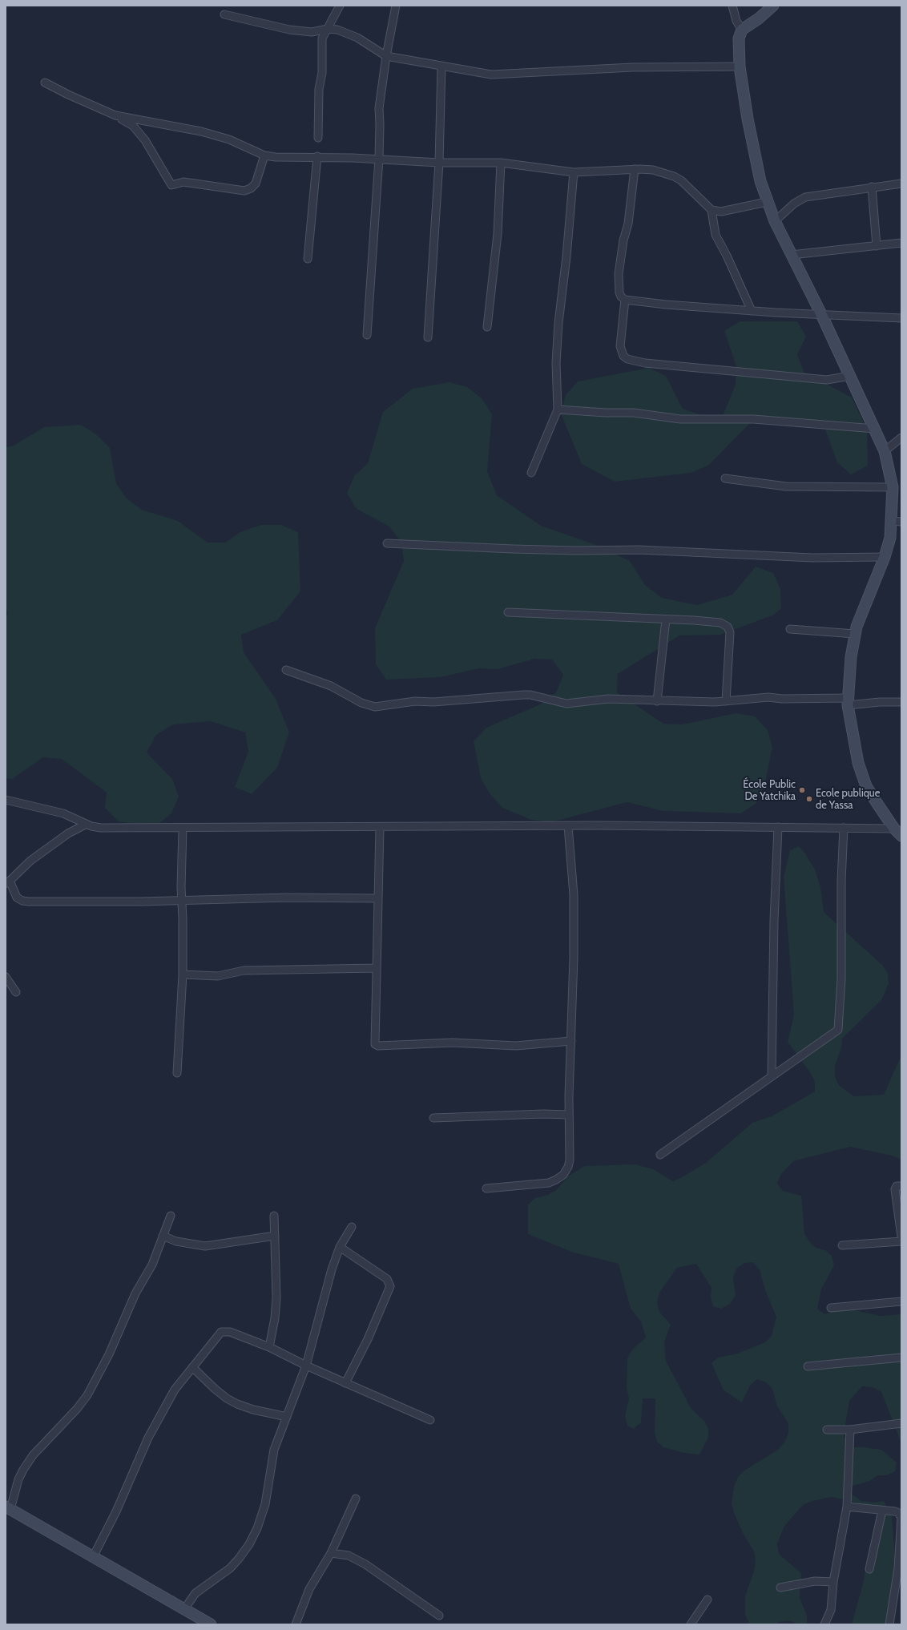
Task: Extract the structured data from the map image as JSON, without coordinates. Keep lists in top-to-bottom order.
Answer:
{
  "places": ["École Public De Yatchika", "Ecole publique de Yassa"]
}
